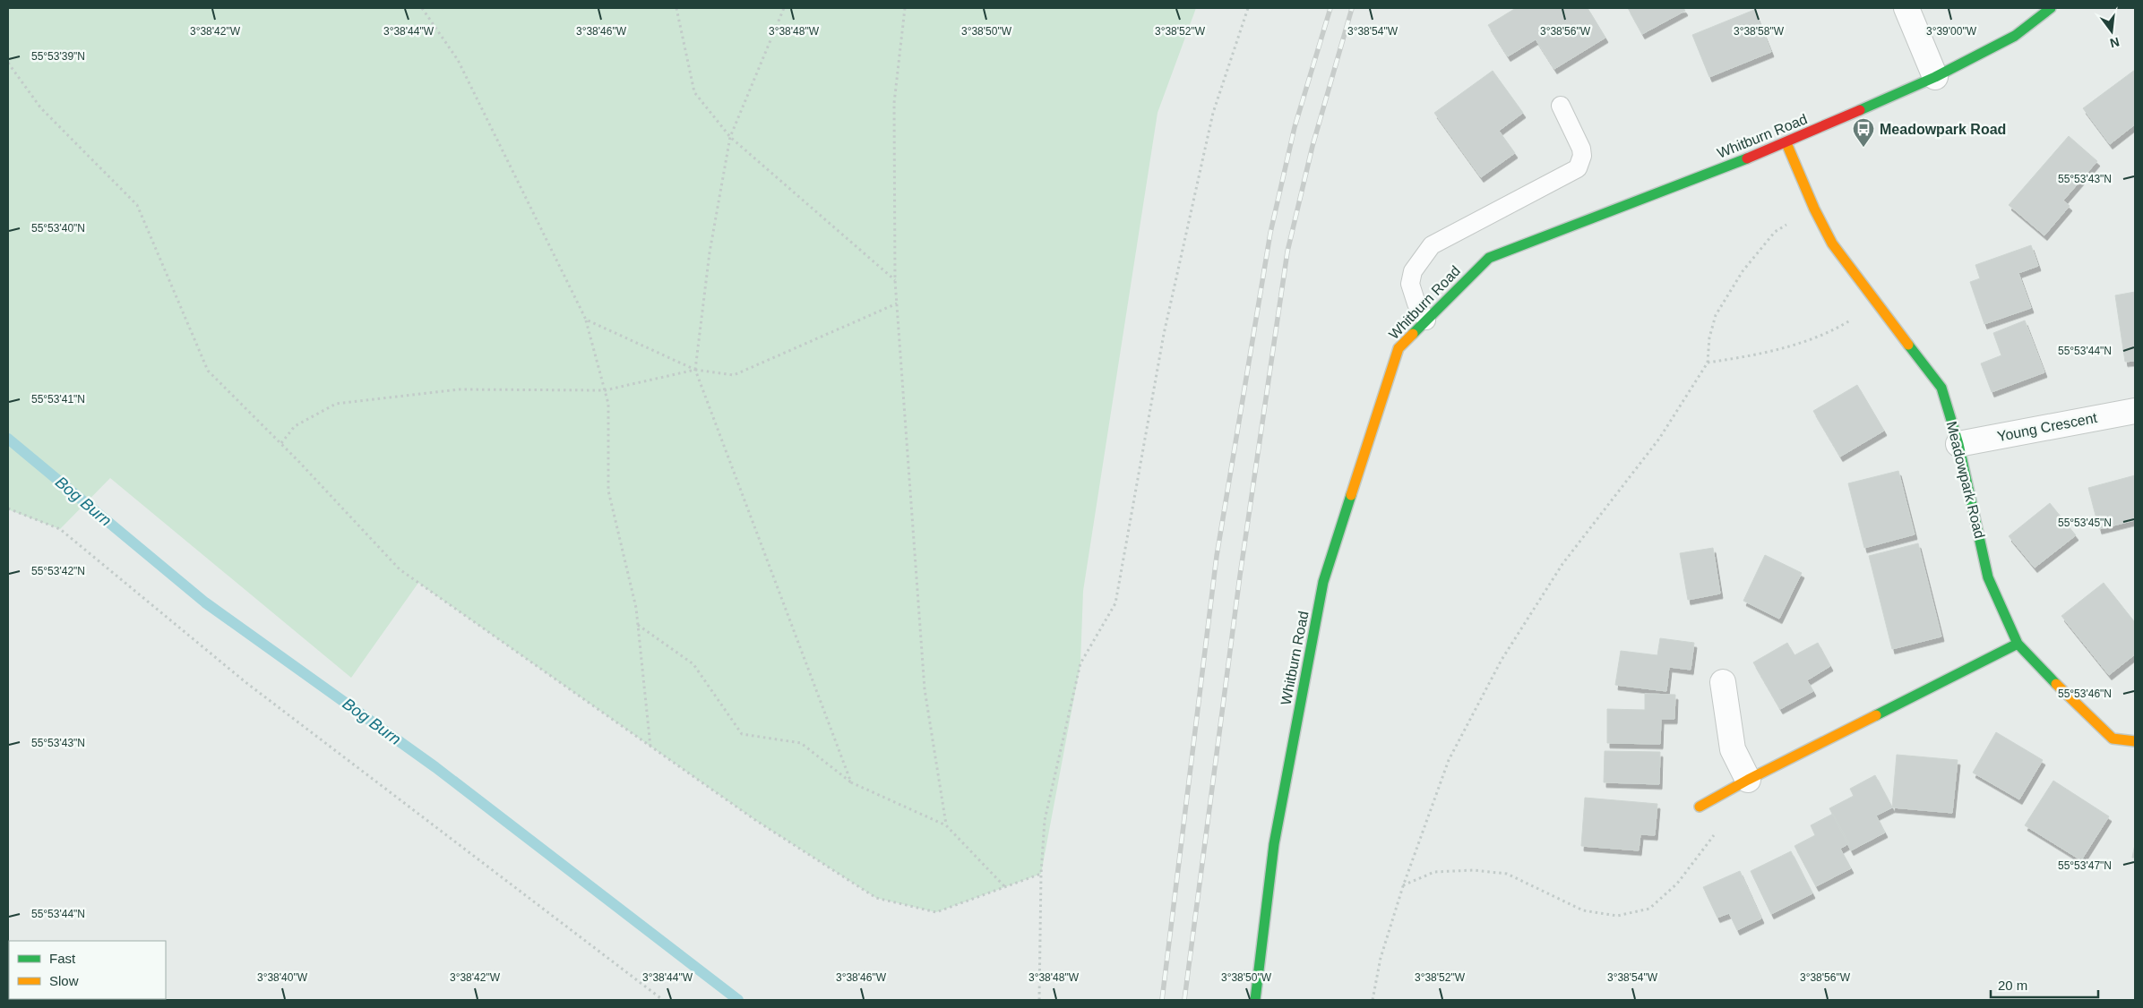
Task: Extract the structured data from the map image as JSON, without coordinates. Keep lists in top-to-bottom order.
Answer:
{
  "streets": {
    "main road": ["Whitburn Road", "Meadowpark Road"],
    "street": ["Young Crescent"]
  },
  "crossings": [
    ["Whitburn Road", "Meadowpark Road"],
    ["Young Crescent", "Meadowpark Road"]
  ],
  "water": ["Bog Burn"],
  "places": {
    "bus stop": ["Meadowpark Road"]
  },
  "legend": ["Fast", "Slow"],
  "scale_bar": "20 m",
  "north": "bottom",
  "coordinates": [
    "3°38'42\"W",
    "3°38'44\"W",
    "3°38'46\"W",
    "3°38'48\"W",
    "3°38'50\"W",
    "3°38'52\"W",
    "3°38'54\"W",
    "3°38'56\"W",
    "3°38'58\"W",
    "3°39'00\"W",
    "55°53'39\"N",
    "55°53'43\"N",
    "55°53'40\"N",
    "55°53'44\"N",
    "55°53'41\"N",
    "55°53'45\"N",
    "55°53'42\"N",
    "55°53'46\"N",
    "55°53'47\"N",
    "3°38'40\"W"
  ]
}
